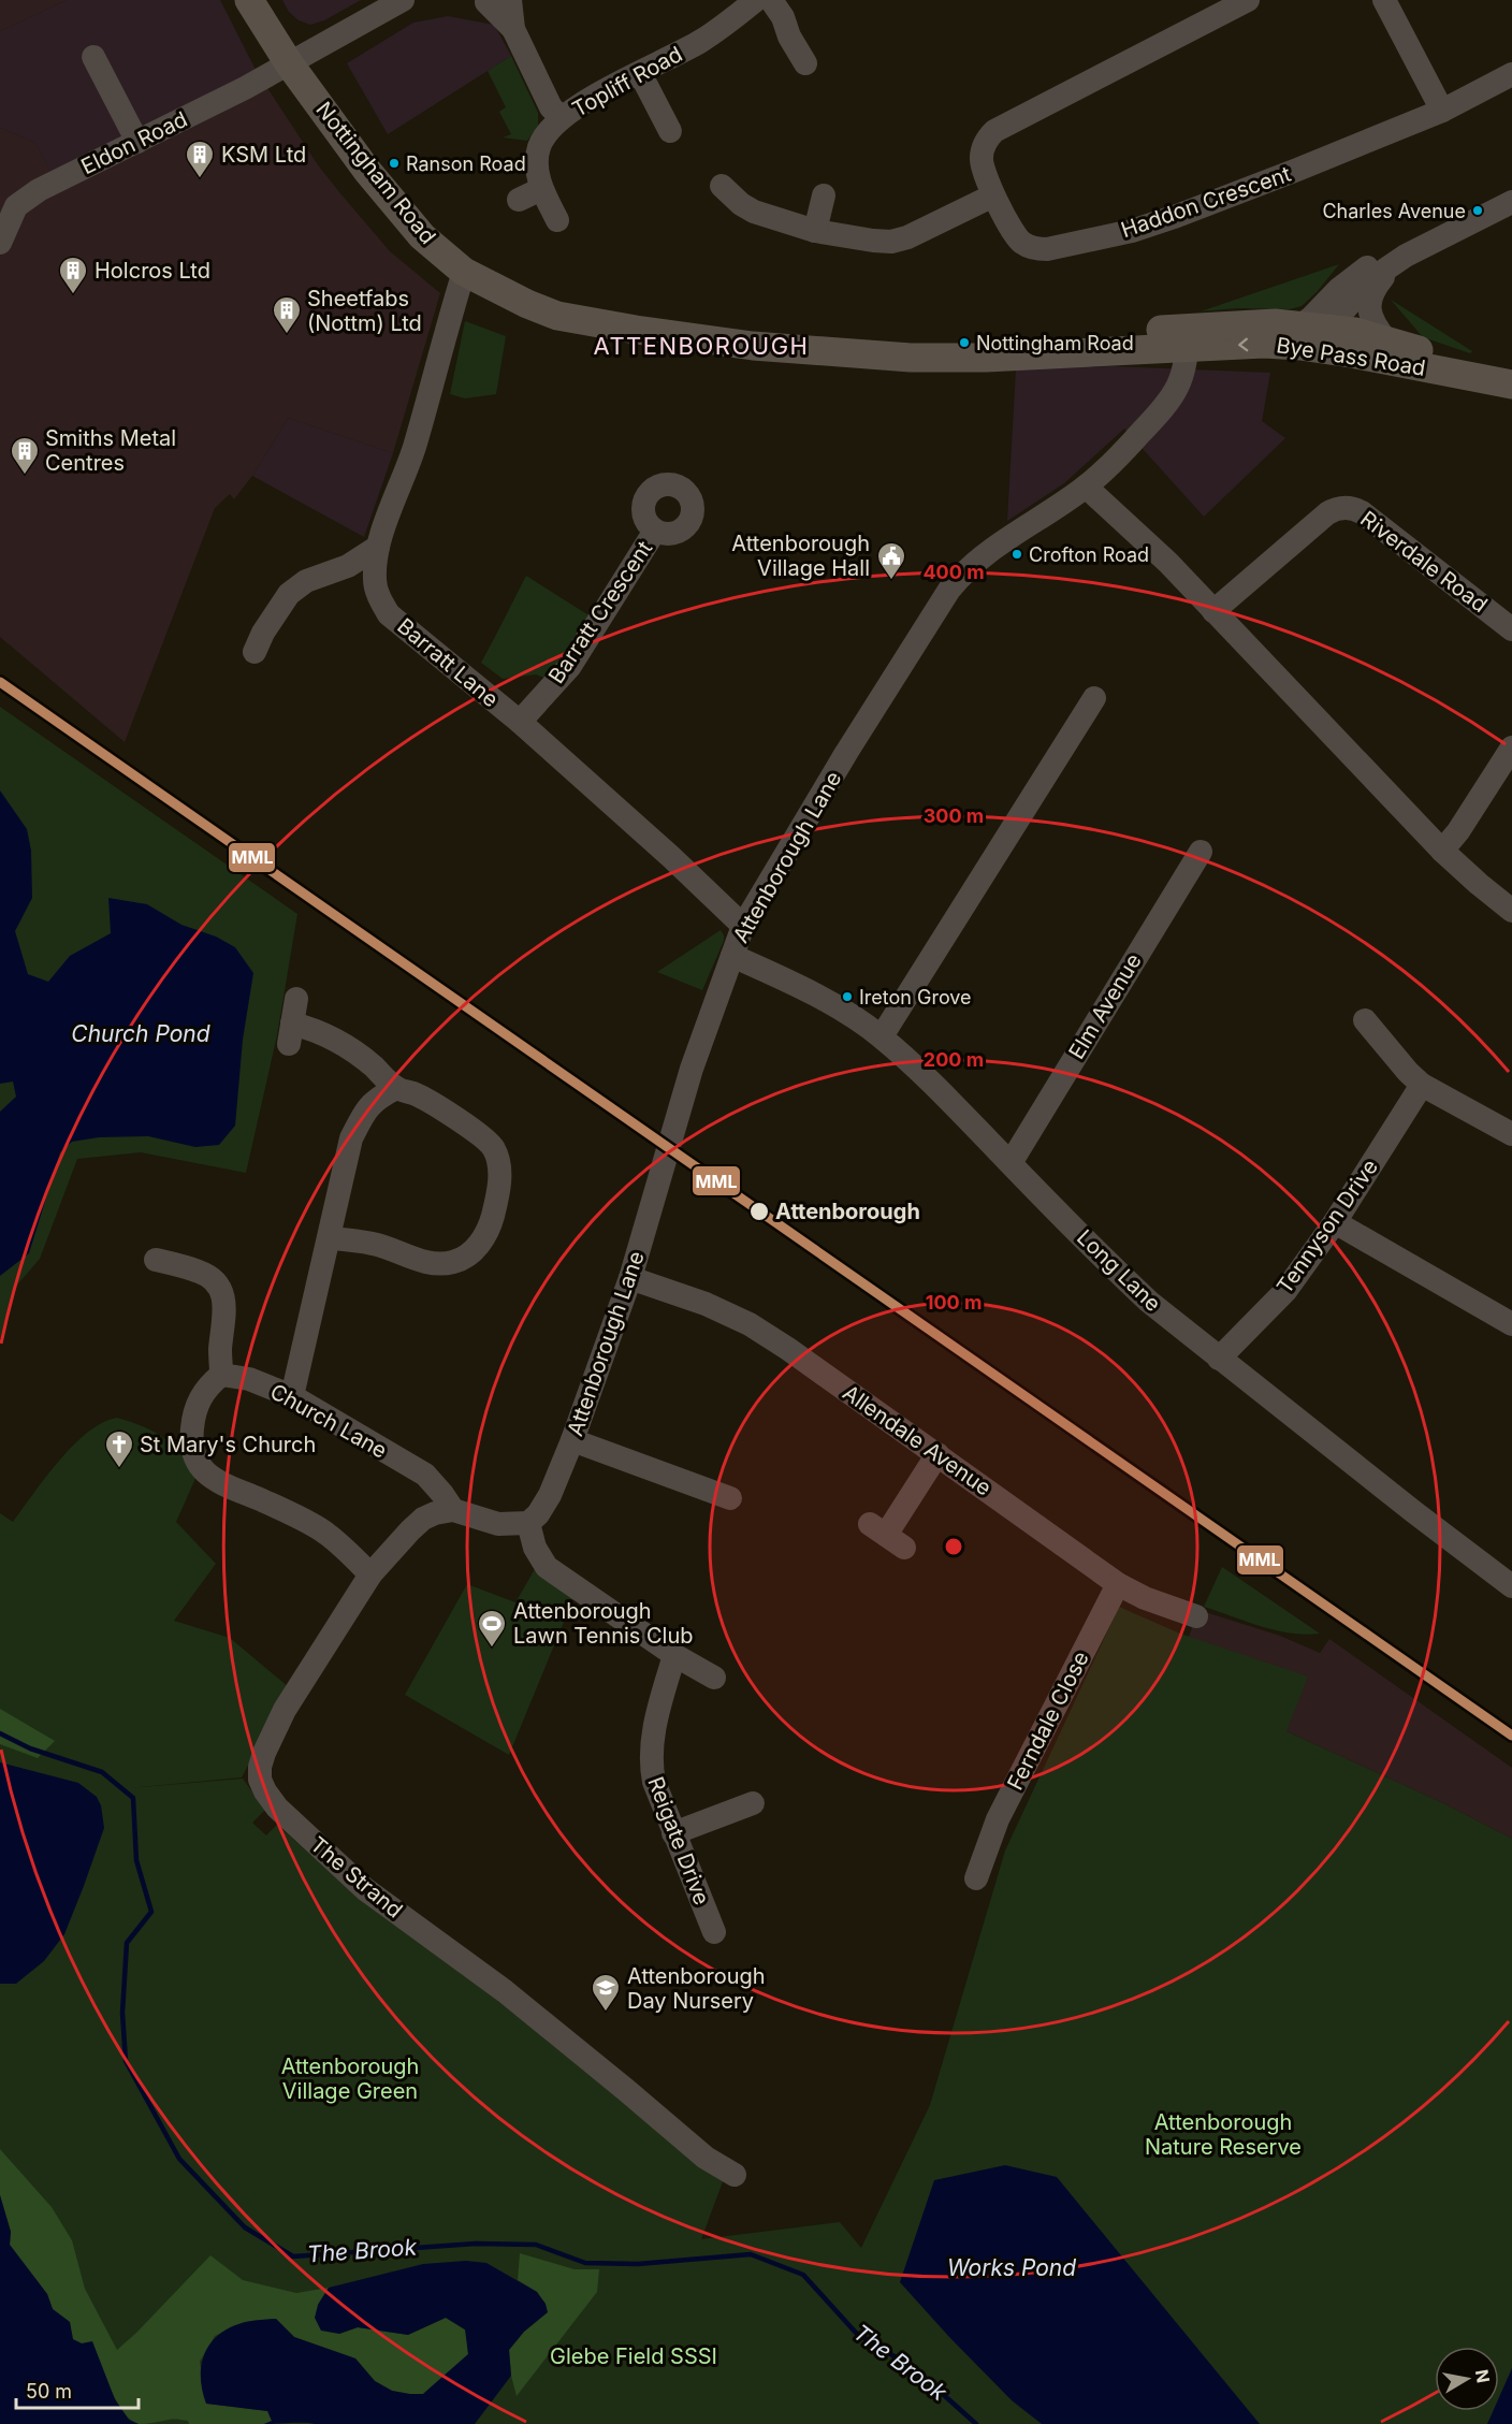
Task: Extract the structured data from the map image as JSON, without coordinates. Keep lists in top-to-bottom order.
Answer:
{
  "streets": {
    "main road": ["Nottingham Road", "Bye Pass Road"],
    "street": [
      "Topliff Road",
      "Eldon Road",
      "Haddon Crescent",
      "Riverdale Road",
      "Barratt Crescent",
      "Barratt Lane",
      "Attenborough Lane",
      "Elm Avenue",
      "Tennyson Drive",
      "Long Lane",
      "Church Lane",
      "Allendale Avenue",
      "Ferndale Close",
      "Reigate Drive",
      "The Strand"
    ]
  },
  "crossings": [
    ["Eldon Road", "Nottingham Road"],
    ["Nottingham Road", "Bye Pass Road"],
    ["Nottingham Road", "Barratt Lane"],
    ["Nottingham Road", "Attenborough Lane"],
    ["Bye Pass Road", "Attenborough Lane"],
    ["Barratt Crescent", "Barratt Lane"],
    ["Barratt Lane", "Attenborough Lane"],
    ["Attenborough Lane", "Long Lane"],
    ["Attenborough Lane", "Allendale Avenue"],
    ["Elm Avenue", "Long Lane"],
    ["Tennyson Drive", "Long Lane"],
    ["Church Lane", "The Strand"],
    ["Allendale Avenue", "Ferndale Close"]
  ],
  "districts": ["ATTENBOROUGH"],
  "water": ["Church Pond", "The Brook", "Works Pond"],
  "parks": ["Attenborough Village Green", "Attenborough Nature Reserve", "Glebe Field SSSI"],
  "places": {
    "other": [
      "Ranson Road",
      "Charles Avenue",
      "Nottingham Road",
      "Crofton Road",
      "Ireton Grove",
      "Attenborough"
    ],
    "building": [
      "KSM Ltd",
      "Holcros Ltd",
      "Sheetfabs (Nottm) Ltd",
      "Smiths Metal Centres"
    ],
    "public building": ["Attenborough Village Hall"],
    "church": ["St Mary's Church"],
    "sports": ["Attenborough Lawn Tennis Club"],
    "school or university": ["Attenborough Day Nursery"]
  },
  "lines": ["transit line MML"],
  "scale_bar": "50 m",
  "north": "right",
  "rings": [
    "400 m",
    "300 m",
    "200 m",
    "100 m"
  ]
}
